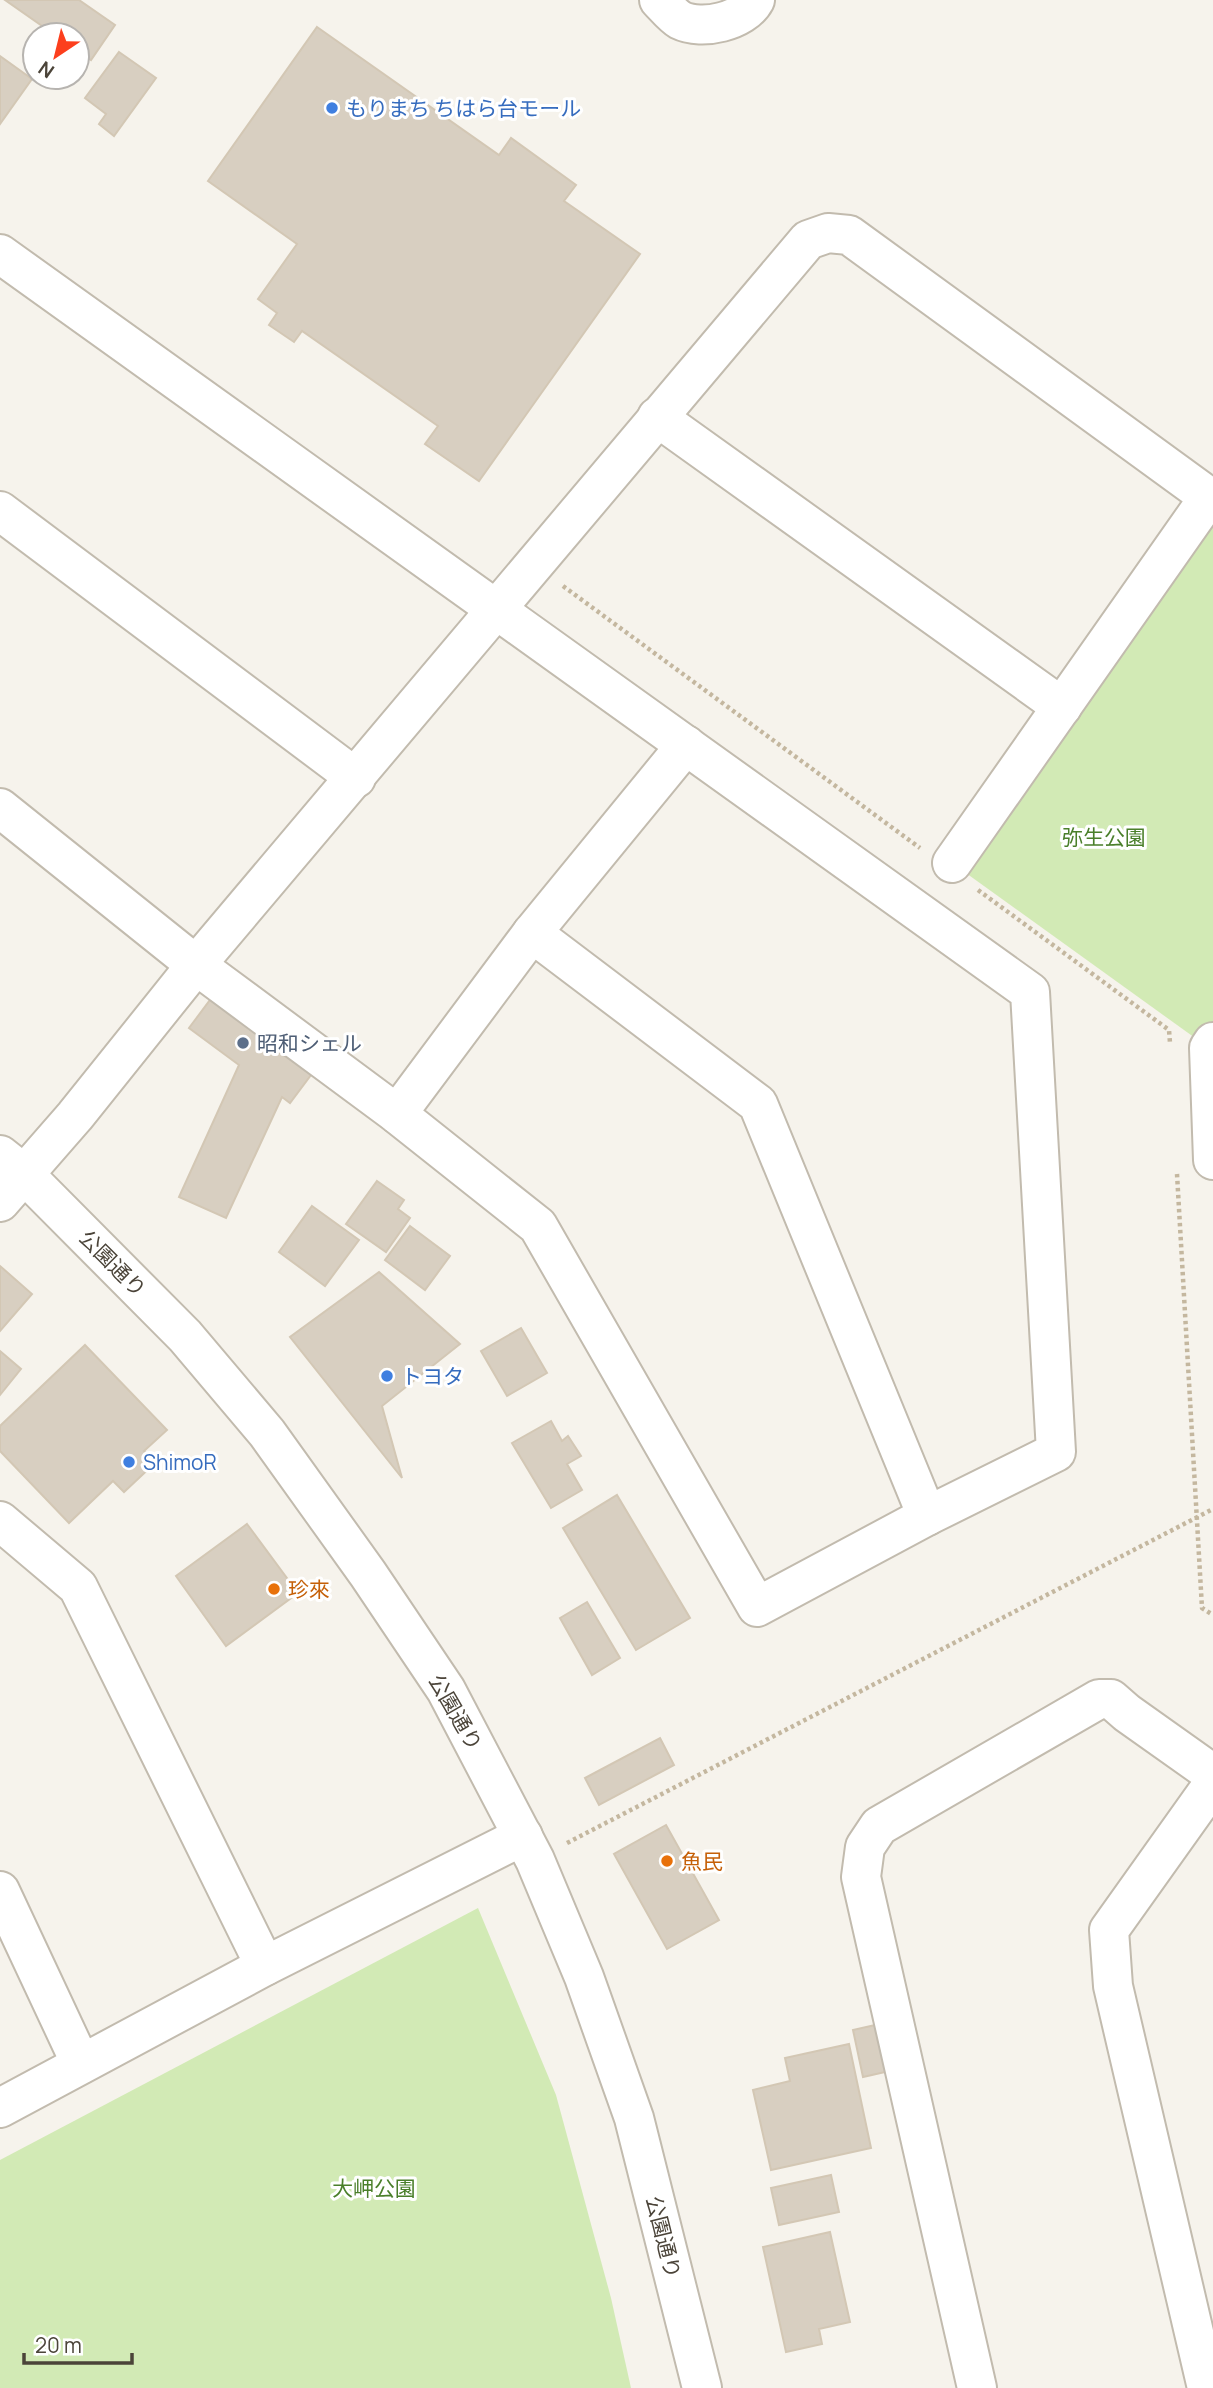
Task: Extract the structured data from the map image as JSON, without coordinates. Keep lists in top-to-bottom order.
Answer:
{
  "streets": {
    "street": ["公園通り"]
  },
  "parks": ["弥生公園", "大岬公園"],
  "places": [
    "もりまち ちはら台モール",
    "昭和シェル",
    "トヨタ",
    "ShimoR",
    "珍來",
    "魚民"
  ],
  "scale_bar": "20 m",
  "north": "bottom left"
}
